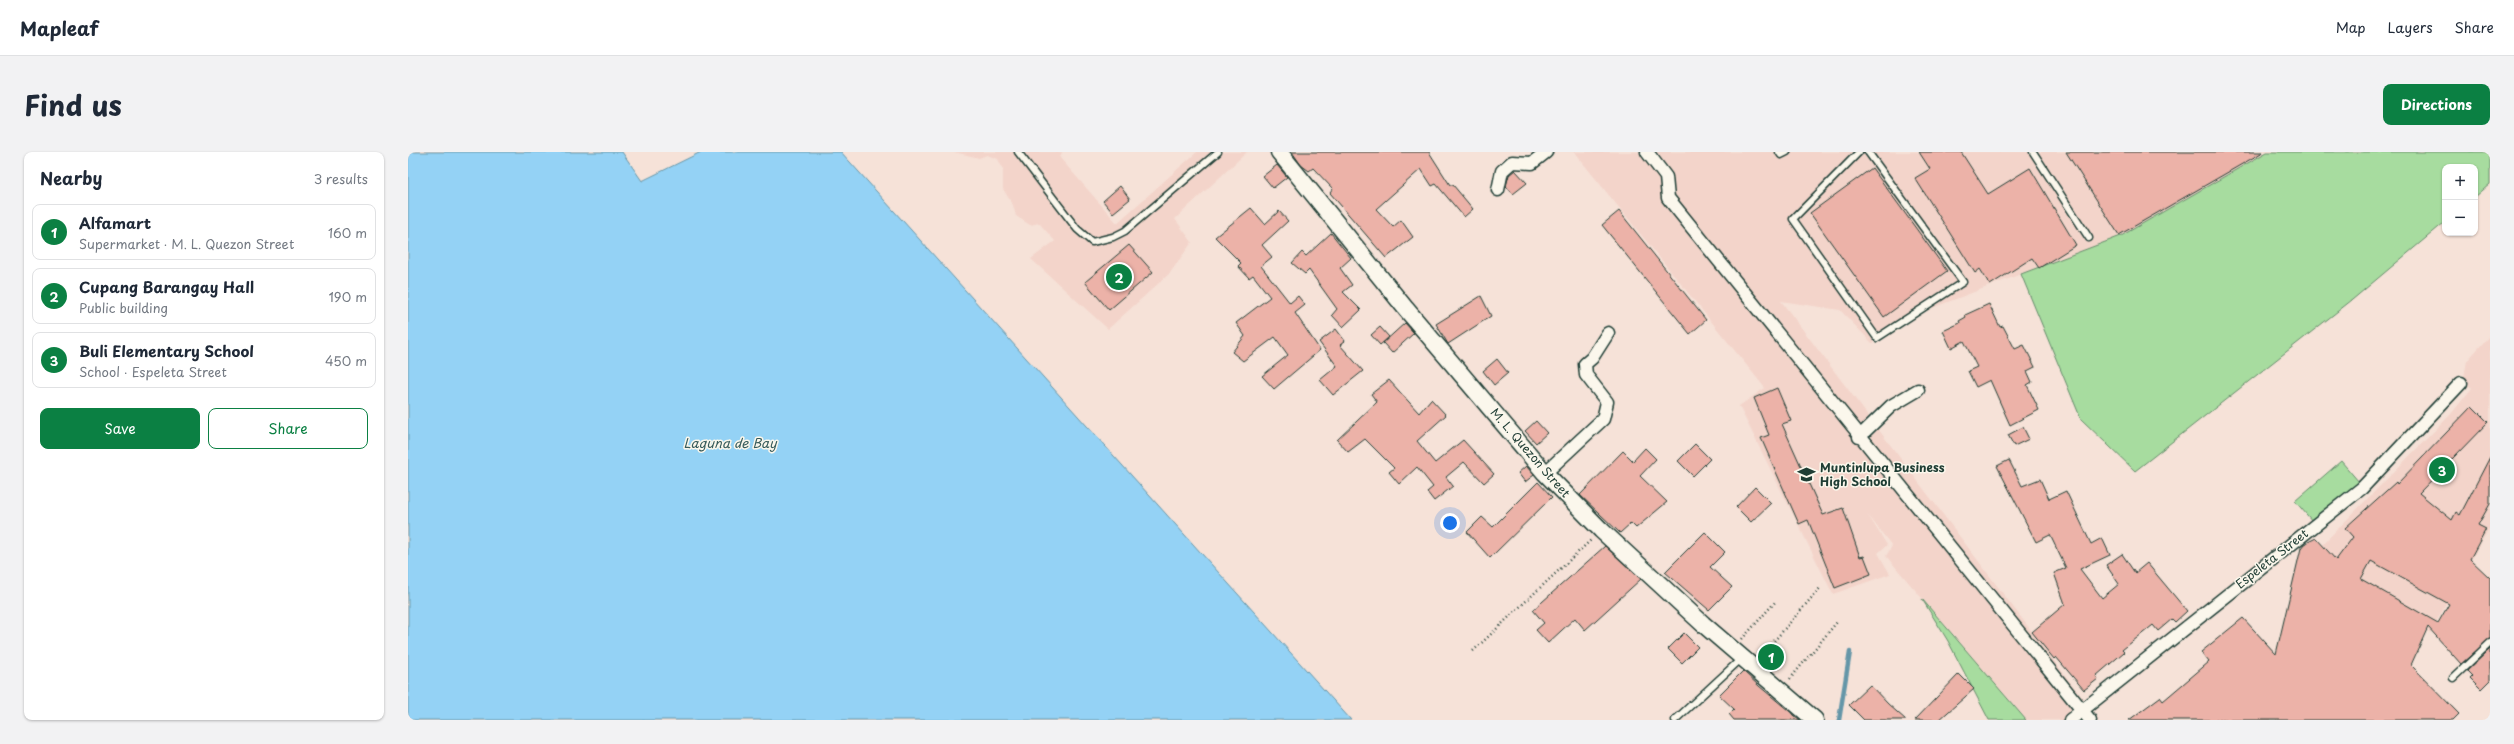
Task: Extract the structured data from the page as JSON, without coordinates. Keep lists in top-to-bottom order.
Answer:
{
  "streets": {
    "main road": ["M. L. Quezon Street"],
    "street": ["Espeleta Street"]
  },
  "water": ["Laguna de Bay"],
  "places": {
    "school or university": ["Muntinlupa Business High School"]
  },
  "page": {
    "header": "Mapleaf",
    "nav": ["Map", "Layers", "Share"],
    "title": "Find us",
    "buttons": [
      "Directions",
      ["Save", "Share"]
    ],
    "heading": ["Nearby", "3 results"],
    "map_buttons": ["+", "−"],
    "list": [
      {
        "mark": "1",
        "name": "Alfamart",
        "note": "Supermarket · M. L. Quezon Street",
        "value": "160 m"
      },
      {
        "mark": "2",
        "name": "Cupang Barangay Hall",
        "note": "Public building",
        "value": "190 m"
      },
      {
        "mark": "3",
        "name": "Buli Elementary School",
        "note": "School · Espeleta Street",
        "value": "450 m"
      }
    ],
    "pins": ["2", "3", "1"]
  }
}
